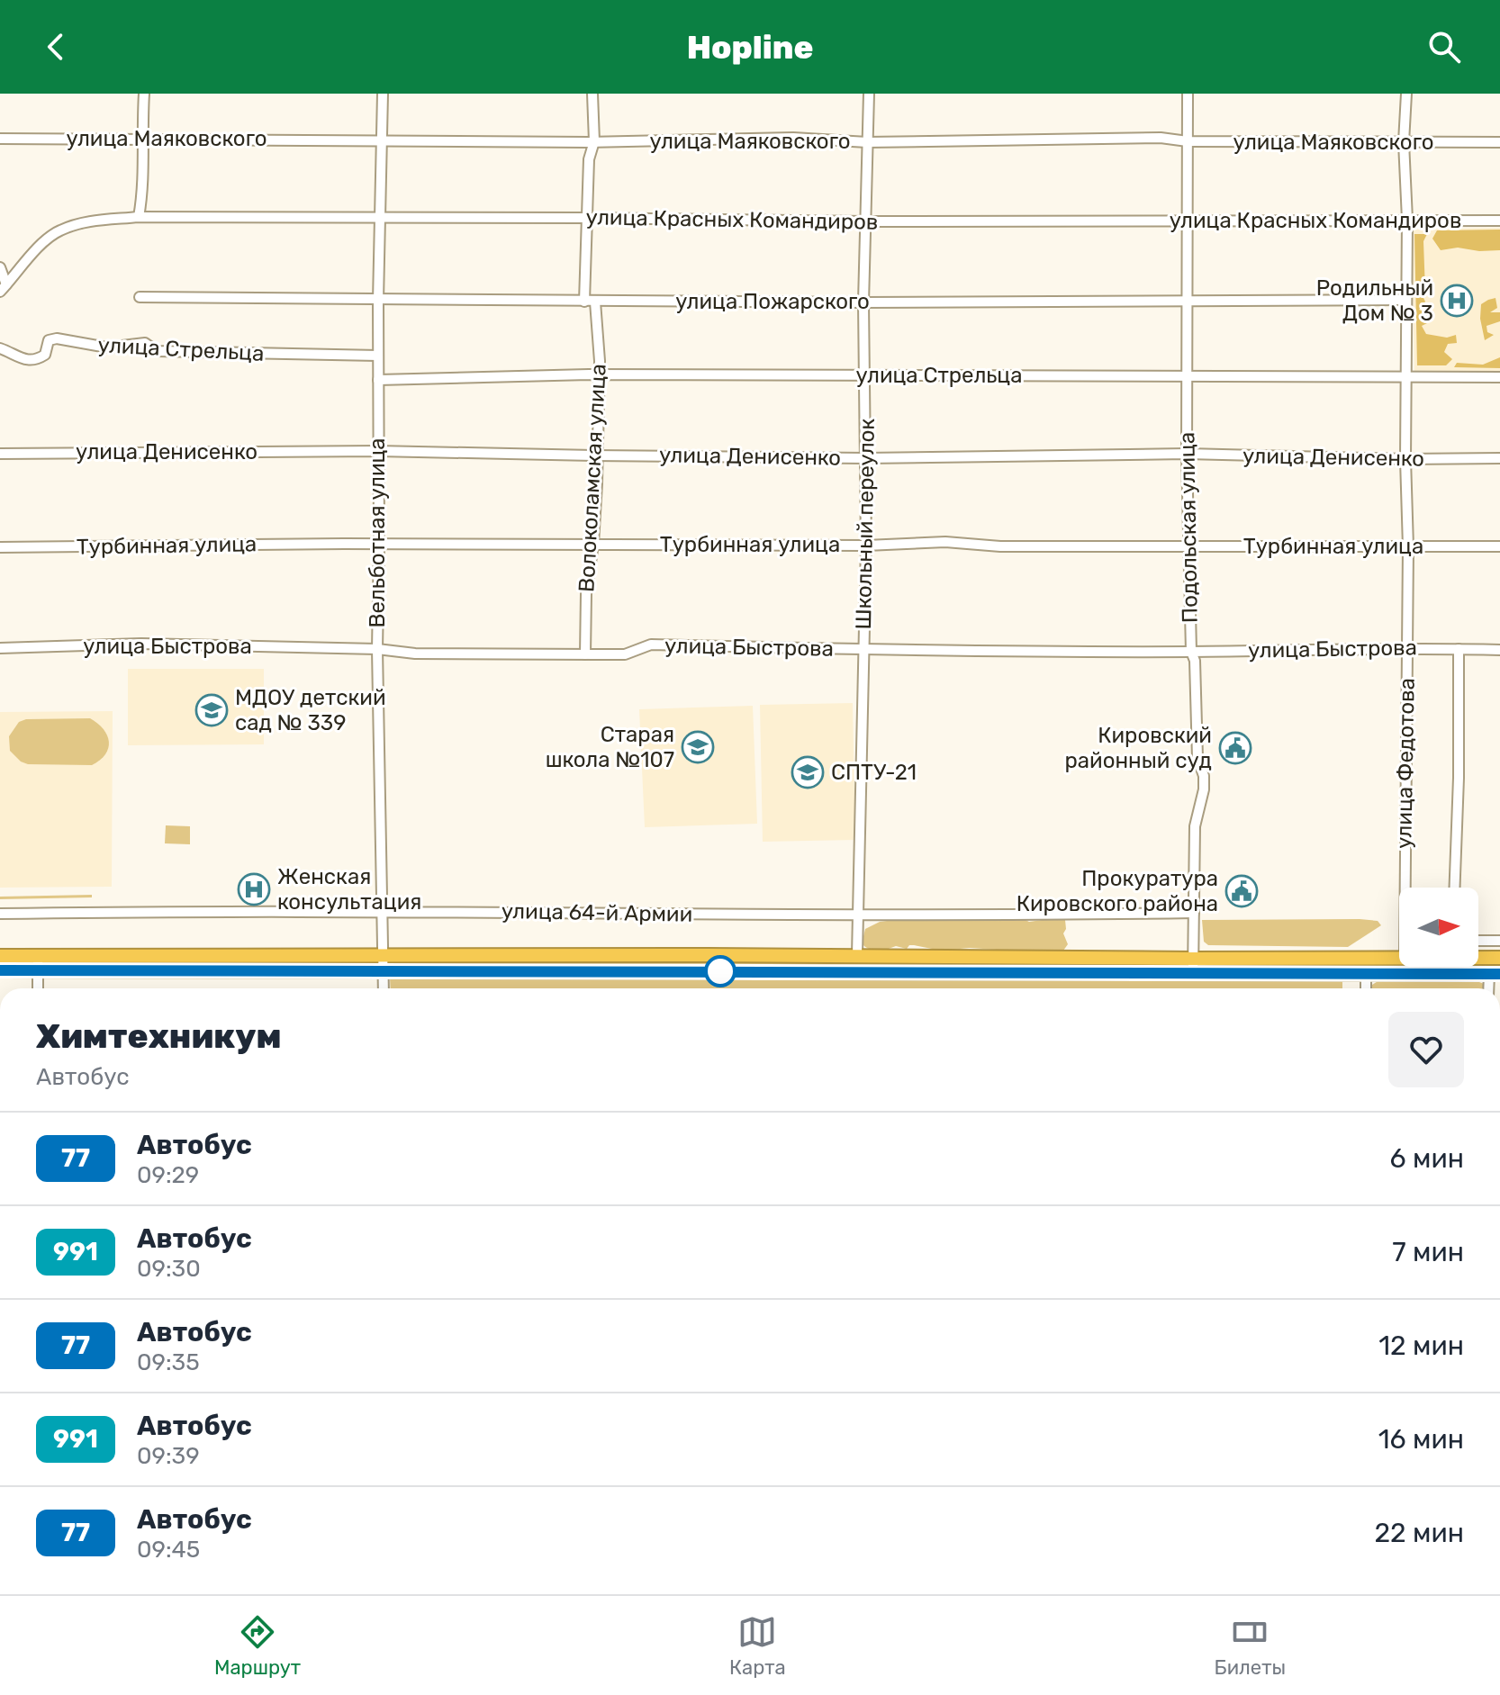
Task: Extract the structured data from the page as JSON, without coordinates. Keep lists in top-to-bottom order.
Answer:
{
  "streets": {
    "highway": ["улица 64-й Армии"],
    "street": [
      "улица Маяковского",
      "улица Красных Командиров",
      "улица Пожарского",
      "улица Стрельца",
      "улица Денисенко",
      "Волоколамская улица",
      "Школьный переулок",
      "Подольская улица",
      "Вельботная улица",
      "Турбинная улица",
      "улица Быстрова",
      "улица Федотова"
    ]
  },
  "crossings": [
    ["улица Маяковского", "Волоколамская улица"],
    ["улица Маяковского", "Школьный переулок"],
    ["улица Маяковского", "Подольская улица"],
    ["улица Маяковского", "Вельботная улица"],
    ["улица Маяковского", "улица Федотова"],
    ["улица Красных Командиров", "Волоколамская улица"],
    ["улица Красных Командиров", "Школьный переулок"],
    ["улица Красных Командиров", "Подольская улица"],
    ["улица Красных Командиров", "Вельботная улица"],
    ["улица Красных Командиров", "улица Федотова"],
    ["улица Пожарского", "Волоколамская улица"],
    ["улица Пожарского", "Школьный переулок"],
    ["улица Пожарского", "Подольская улица"],
    ["улица Пожарского", "Вельботная улица"],
    ["улица Пожарского", "улица Федотова"],
    ["улица Стрельца", "Волоколамская улица"],
    ["улица Стрельца", "Школьный переулок"],
    ["улица Стрельца", "Подольская улица"],
    ["улица Стрельца", "Вельботная улица"],
    ["улица Стрельца", "улица Федотова"],
    ["улица Денисенко", "Волоколамская улица"],
    ["улица Денисенко", "Школьный переулок"],
    ["улица Денисенко", "Подольская улица"],
    ["улица Денисенко", "Вельботная улица"],
    ["улица Денисенко", "улица Федотова"],
    ["Волоколамская улица", "Турбинная улица"],
    ["Волоколамская улица", "улица Быстрова"],
    ["Школьный переулок", "Турбинная улица"],
    ["Школьный переулок", "улица Быстрова"],
    ["Школьный переулок", "улица 64-й Армии"],
    ["Подольская улица", "Турбинная улица"],
    ["Подольская улица", "улица Быстрова"],
    ["Подольская улица", "улица 64-й Армии"],
    ["Вельботная улица", "Турбинная улица"],
    ["Вельботная улица", "улица Быстрова"],
    ["Вельботная улица", "улица 64-й Армии"],
    ["Турбинная улица", "улица Федотова"],
    ["улица Быстрова", "улица Федотова"]
  ],
  "places": {
    "hospital": ["Родильный Дом № 3", "Женская консультация"],
    "school or university": ["МДОУ детский сад № 339", "Старая школа №107", "СПТУ-21"],
    "public building": ["Кировский районный суд", "Прокуратура Кировского района"]
  },
  "lines": ["bus line 77"],
  "north": "right",
  "page": {
    "header": "Hopline",
    "heading": ["Химтехникум", "Автобус"],
    "list": [
      {
        "mark": "77",
        "name": "Автобус",
        "note": "09:29",
        "value": "6 мин"
      },
      {
        "mark": "991",
        "name": "Автобус",
        "note": "09:30",
        "value": "7 мин"
      },
      {
        "mark": "77",
        "name": "Автобус",
        "note": "09:35",
        "value": "12 мин"
      },
      {
        "mark": "991",
        "name": "Автобус",
        "note": "09:39",
        "value": "16 мин"
      },
      {
        "mark": "77",
        "name": "Автобус",
        "note": "09:45",
        "value": "22 мин"
      }
    ],
    "tabs": ["Маршрут", "Карта", "Билеты"]
  }
}
